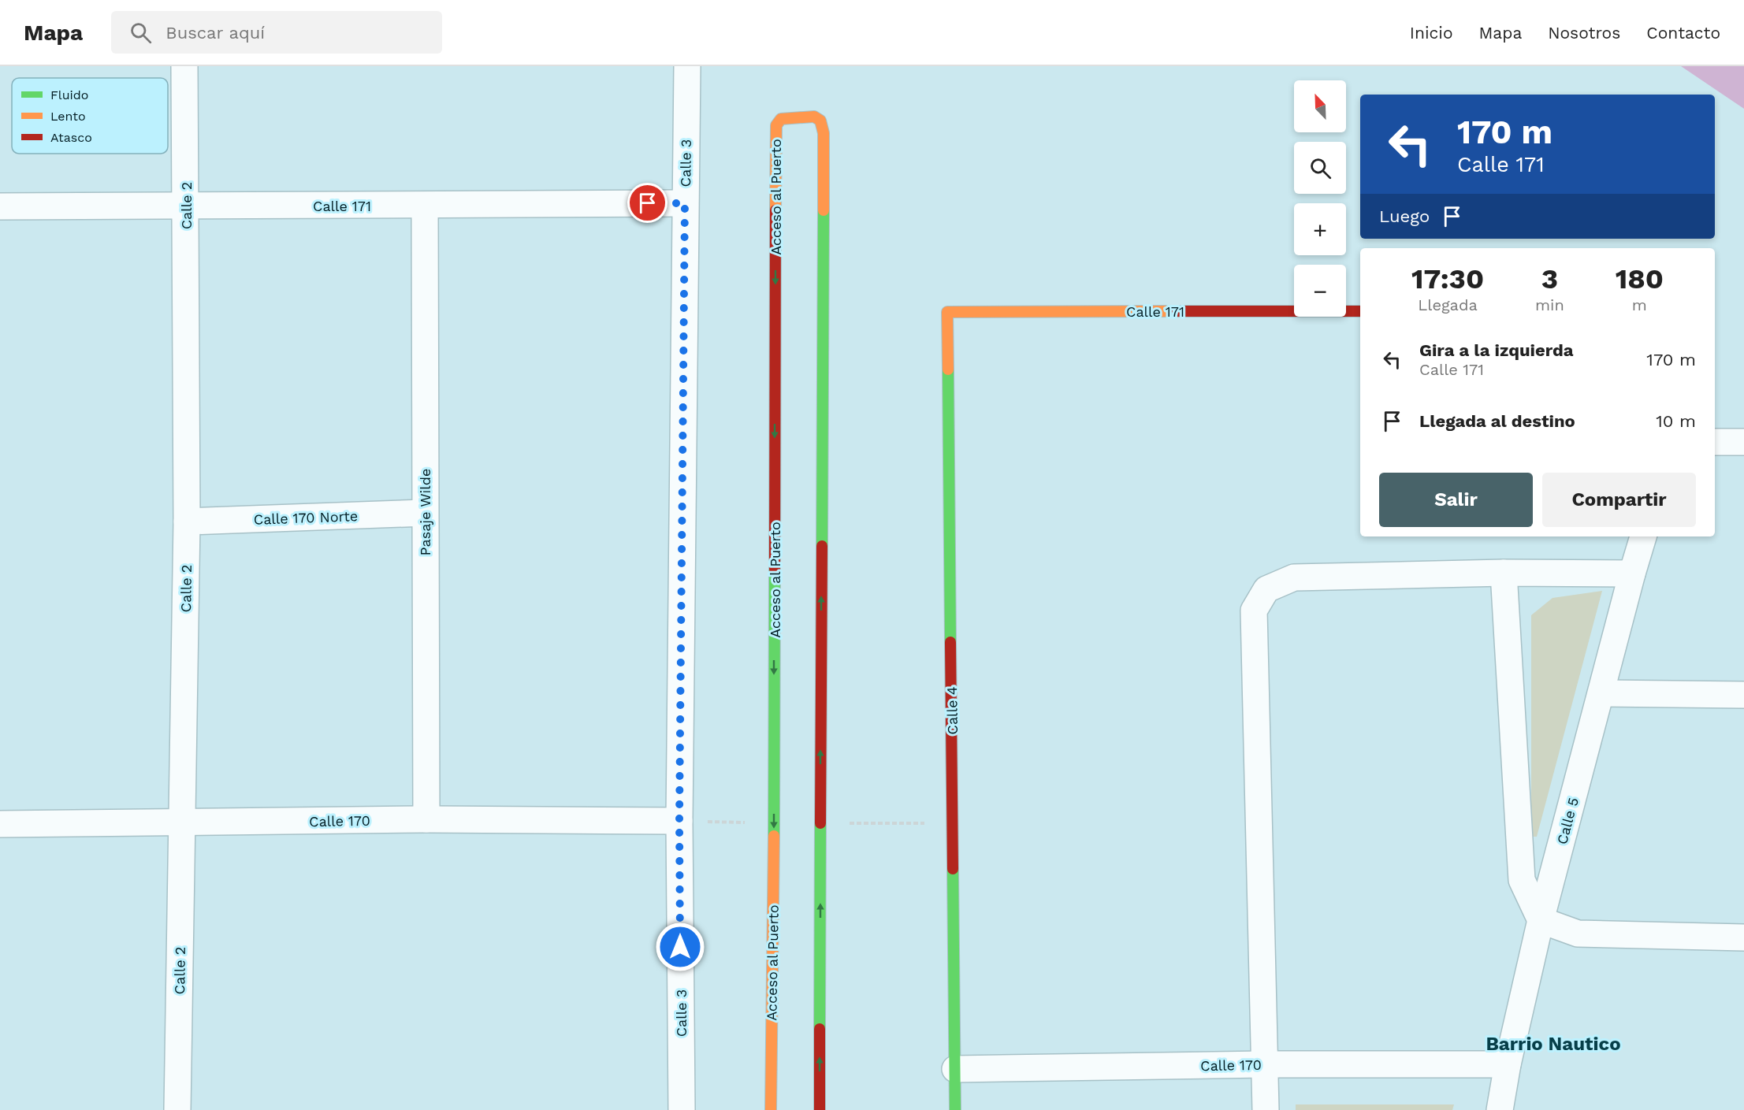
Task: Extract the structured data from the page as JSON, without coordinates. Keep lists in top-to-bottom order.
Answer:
{
  "streets": {
    "main road": ["Acceso al Puerto", "Calle 171", "Calle 4"],
    "street": [
      "Calle 3",
      "Calle 2",
      "Pasaje Wilde",
      "Calle 170 Norte",
      "Calle 170",
      "Calle 5"
    ]
  },
  "crossings": [
    ["Calle 3", "Calle 171"],
    ["Calle 3", "Calle 170"],
    ["Calle 2", "Calle 171"],
    ["Calle 2", "Calle 170 Norte"],
    ["Calle 2", "Calle 170"],
    ["Calle 171", "Pasaje Wilde"],
    ["Calle 171", "Calle 4"],
    ["Pasaje Wilde", "Calle 170 Norte"],
    ["Pasaje Wilde", "Calle 170"],
    ["Calle 4", "Calle 170"],
    ["Calle 170", "Calle 5"]
  ],
  "districts": ["Barrio Nautico"],
  "legend": ["Fluido", "Lento", "Atasco"],
  "north": "top left",
  "page": {
    "header": "Mapa",
    "search": "Buscar aquí",
    "nav": [
      "Inicio",
      "Mapa",
      "Nosotros",
      "Contacto"
    ],
    "map_buttons": ["+", "−"],
    "turn": ["170 m", "Calle 171"],
    "then": "Luego",
    "eta": [
      "17:30",
      "Llegada",
      "3",
      "min",
      "180",
      "m"
    ],
    "list": [
      {
        "name": "Gira a la izquierda",
        "note": "Calle 171",
        "value": "170 m"
      },
      {
        "name": "Llegada al destino",
        "value": "10 m"
      }
    ],
    "buttons": ["Salir", "Compartir"]
  }
}
